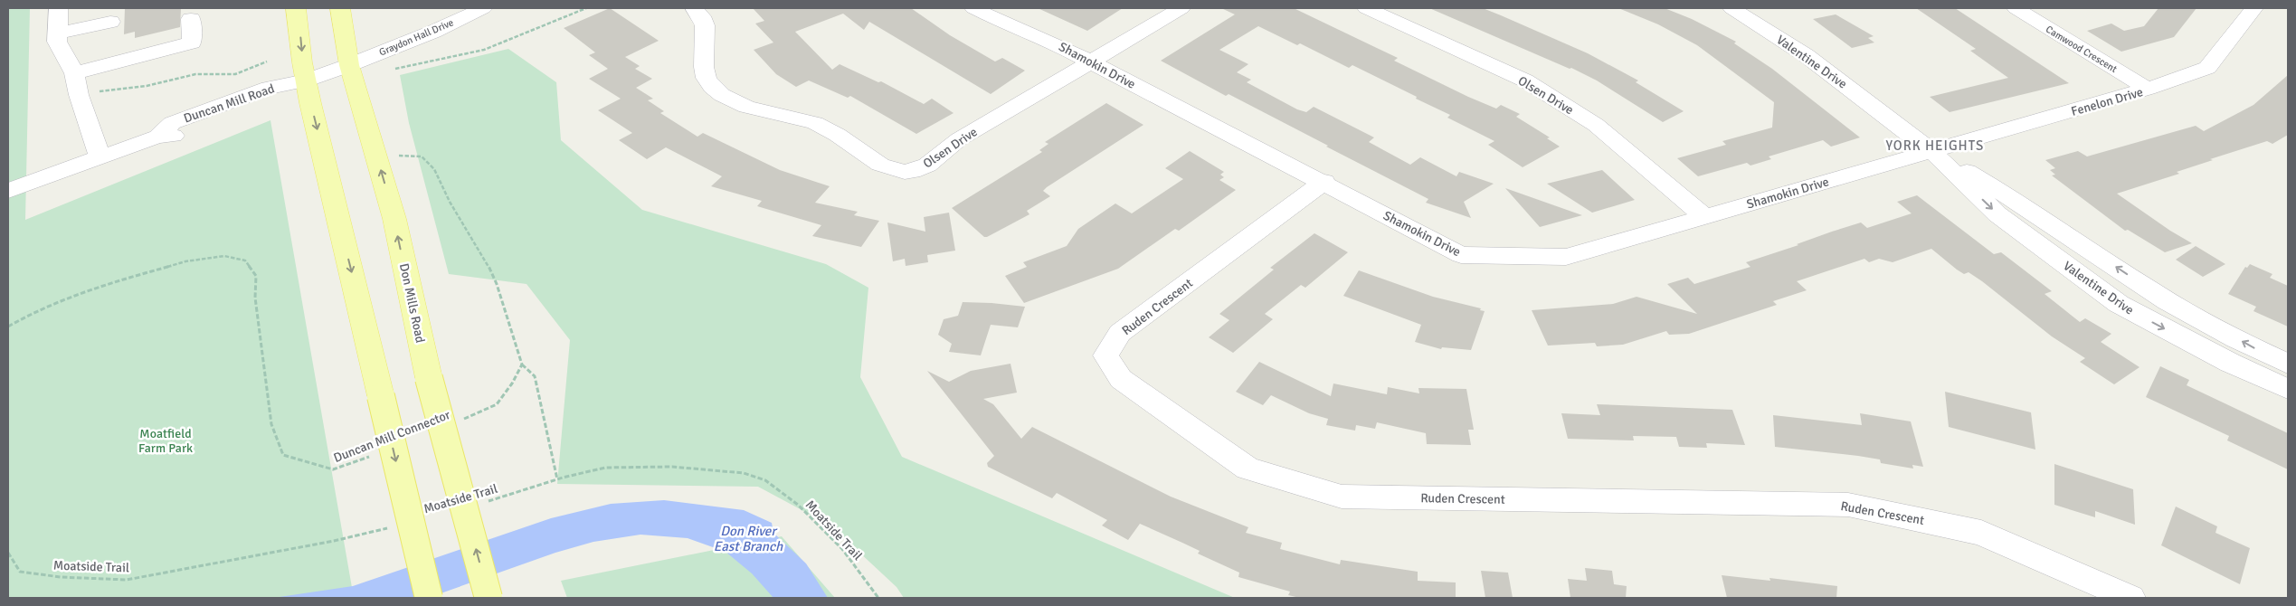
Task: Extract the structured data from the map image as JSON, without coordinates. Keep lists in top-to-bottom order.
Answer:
{
  "streets": {
    "main road": ["Don Mills Road"],
    "street": [
      "Graydon Hall Drive",
      "Camwood Crescent",
      "Valentine Drive",
      "Shamokin Drive",
      "Olsen Drive",
      "Fenelon Drive",
      "Duncan Mill Road",
      "Ruden Crescent"
    ],
    "path": ["Duncan Mill Connector", "Moatside Trail"]
  },
  "crossings": [
    ["Graydon Hall Drive", "Duncan Mill Road"],
    ["Graydon Hall Drive", "Don Mills Road"],
    ["Camwood Crescent", "Fenelon Drive"],
    ["Valentine Drive", "Shamokin Drive"],
    ["Valentine Drive", "Fenelon Drive"],
    ["Shamokin Drive", "Olsen Drive"],
    ["Shamokin Drive", "Fenelon Drive"],
    ["Shamokin Drive", "Ruden Crescent"],
    ["Duncan Mill Road", "Don Mills Road"]
  ],
  "districts": ["YORK HEIGHTS"],
  "water": ["Don River East Branch"],
  "parks": ["Moatfield Farm Park"]
}
